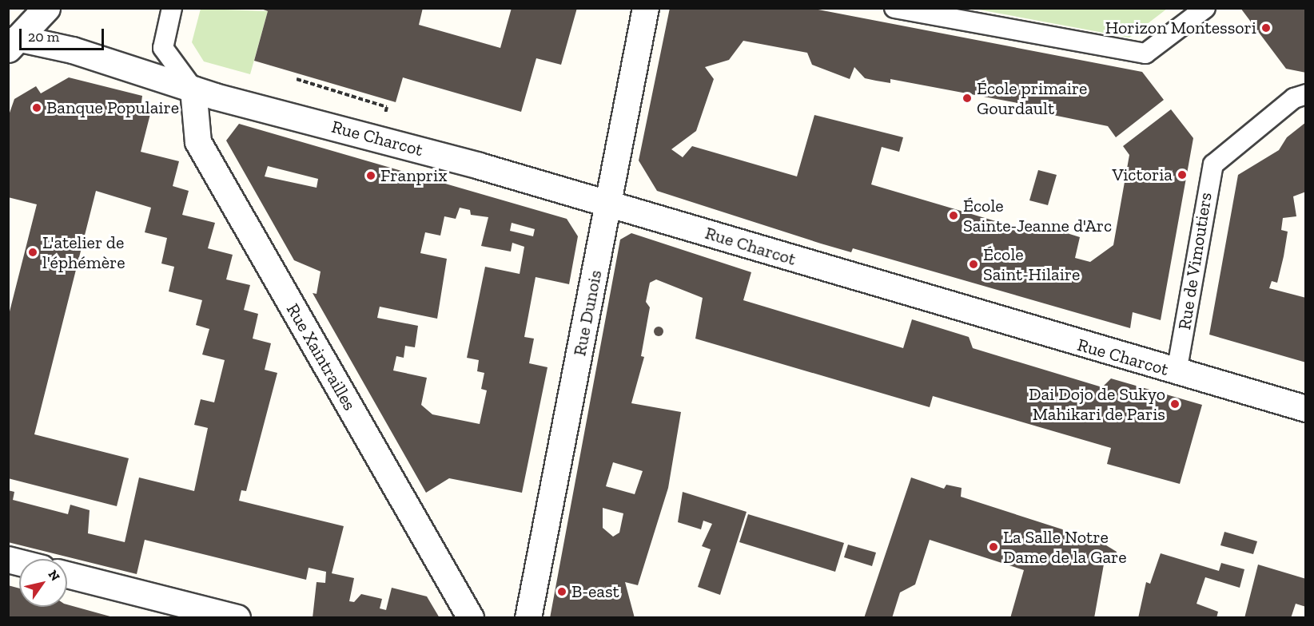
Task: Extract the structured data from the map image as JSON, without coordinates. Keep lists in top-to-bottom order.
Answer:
{
  "streets": {
    "street": [
      "Rue Charcot",
      "Rue de Vimoutiers",
      "Rue Dunois",
      "Rue Xaintrailles"
    ]
  },
  "crossings": [
    ["Rue Charcot", "Rue de Vimoutiers"],
    ["Rue Charcot", "Rue Dunois"],
    ["Rue Charcot", "Rue Xaintrailles"]
  ],
  "places": [
    "Horizon Montessori",
    "École primaire Gourdault",
    "Banque Populaire",
    "Victoria",
    "Franprix",
    "École Sainte-Jeanne d'Arc",
    "L'atelier de l'éphémère",
    "École Saint-Hilaire",
    "Dai Dojo de Sukyo Mahikari de Paris",
    "La Salle Notre Dame de la Gare",
    "B-east"
  ],
  "scale_bar": "20 m",
  "north": "top right"
}
